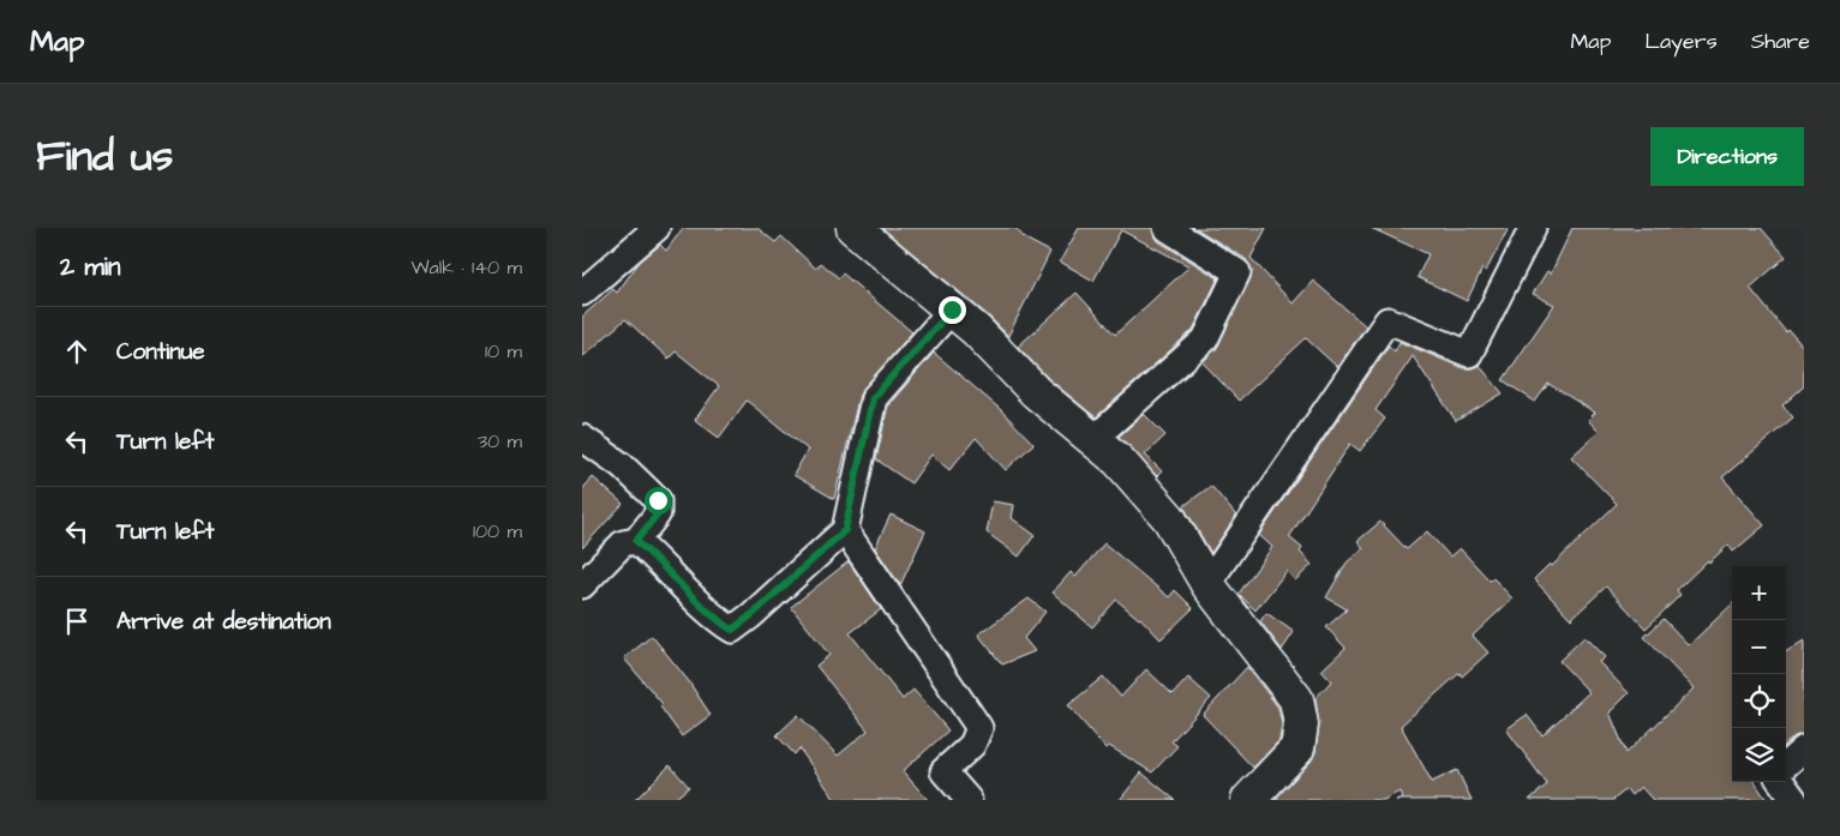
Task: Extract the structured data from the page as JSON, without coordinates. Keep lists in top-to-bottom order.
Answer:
{
  "page": {
    "header": "Map",
    "nav": ["Map", "Layers", "Share"],
    "title": "Find us",
    "buttons": "Directions",
    "heading": ["2 min", "Walk · 140 m"],
    "list": [
      ["Continue", "10 m"],
      ["Turn left", "30 m"],
      ["Turn left", "100 m"],
      "Arrive at destination"
    ],
    "map_buttons": ["+", "−"]
  }
}
